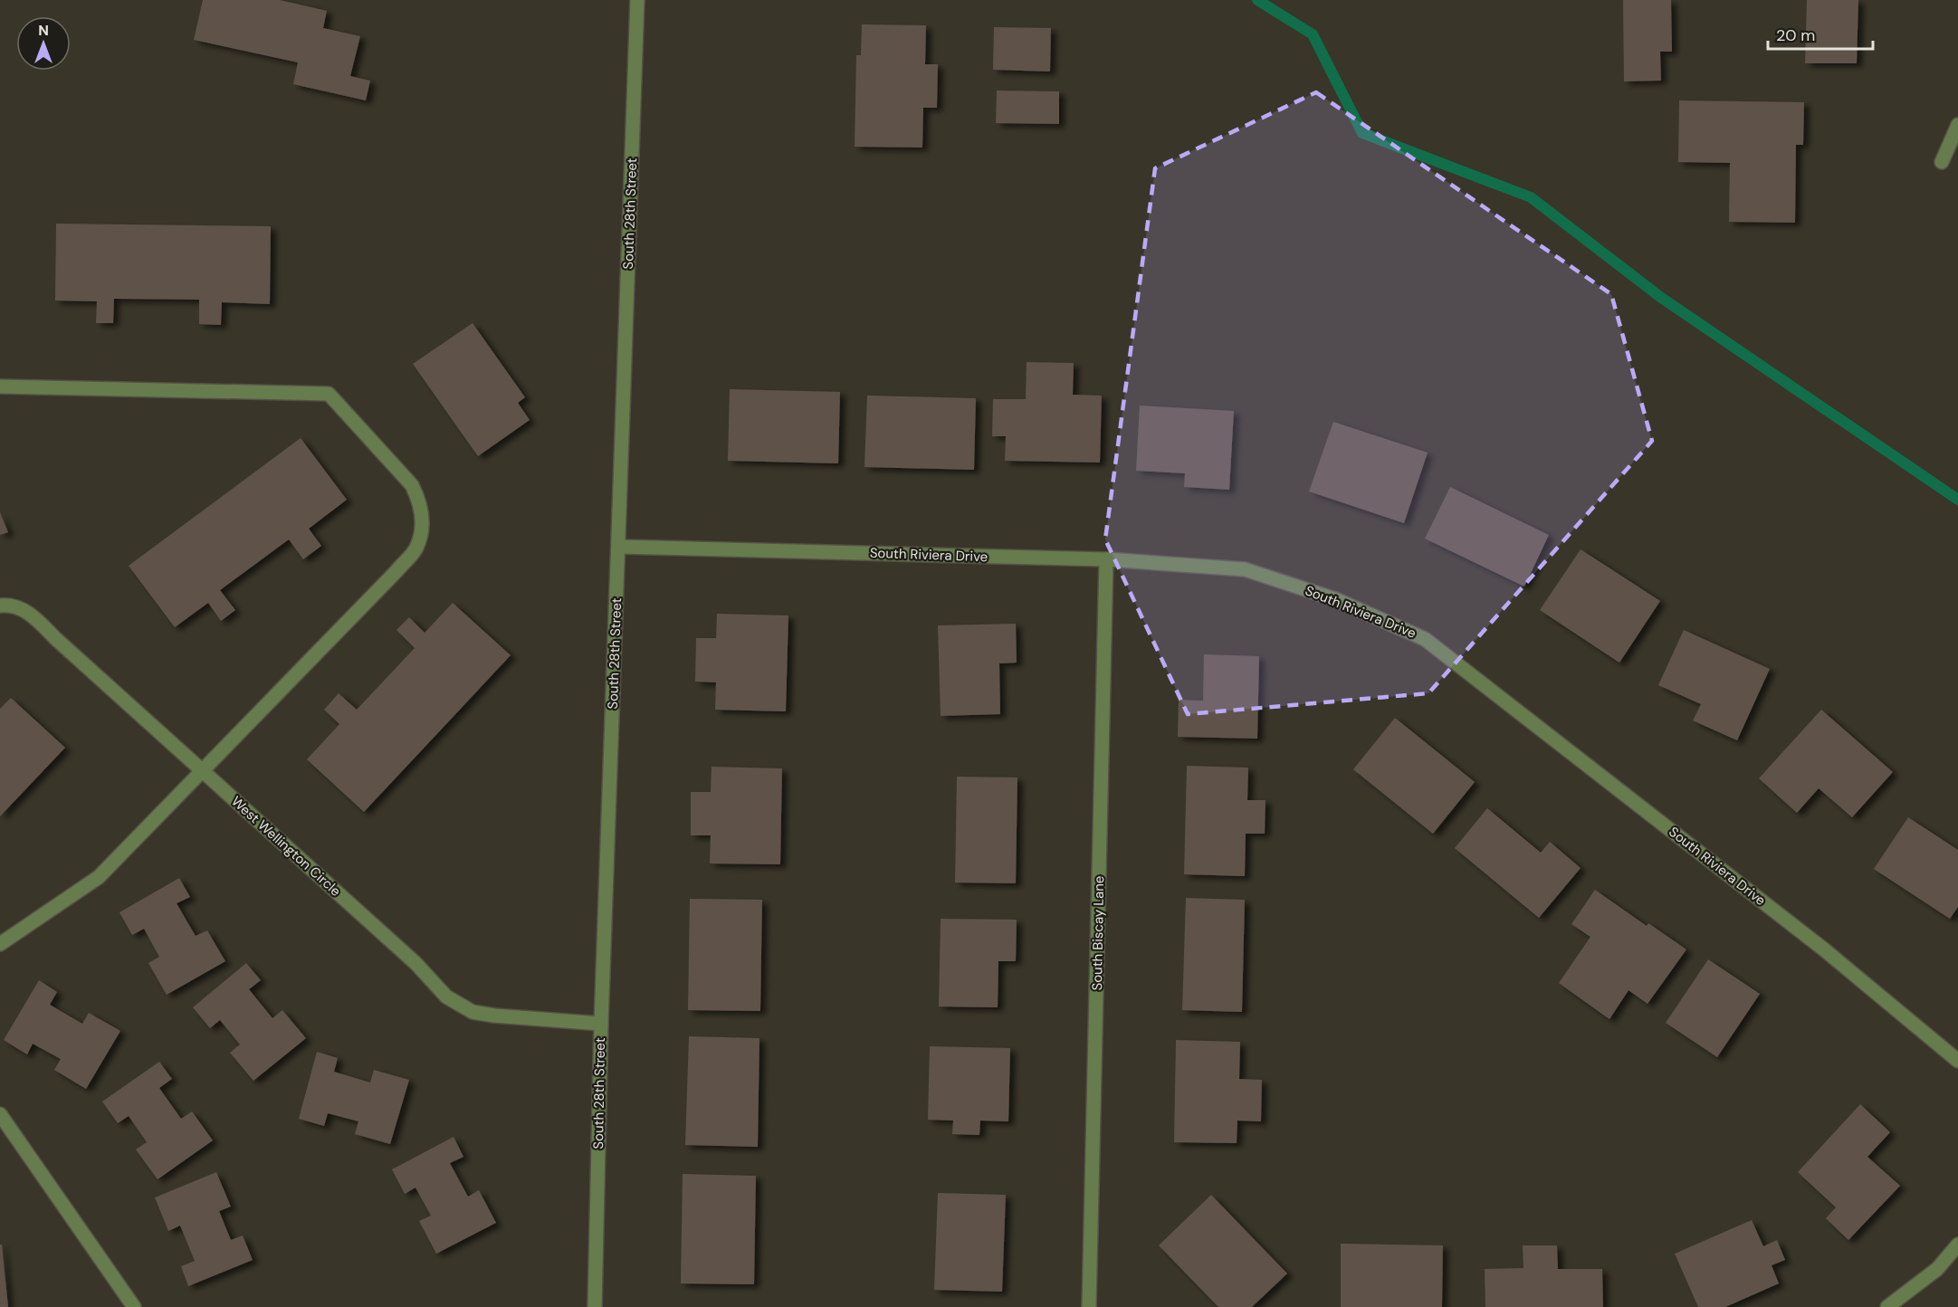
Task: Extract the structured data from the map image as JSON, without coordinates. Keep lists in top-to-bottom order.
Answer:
{
  "streets": {
    "street": [
      "South 28th Street",
      "South Riviera Drive",
      "West Wellington Circle",
      "South Biscay Lane"
    ]
  },
  "crossings": [
    ["South 28th Street", "South Riviera Drive"],
    ["South 28th Street", "West Wellington Circle"],
    ["South Riviera Drive", "South Biscay Lane"]
  ],
  "scale_bar": "20 m",
  "north": "top"
}
